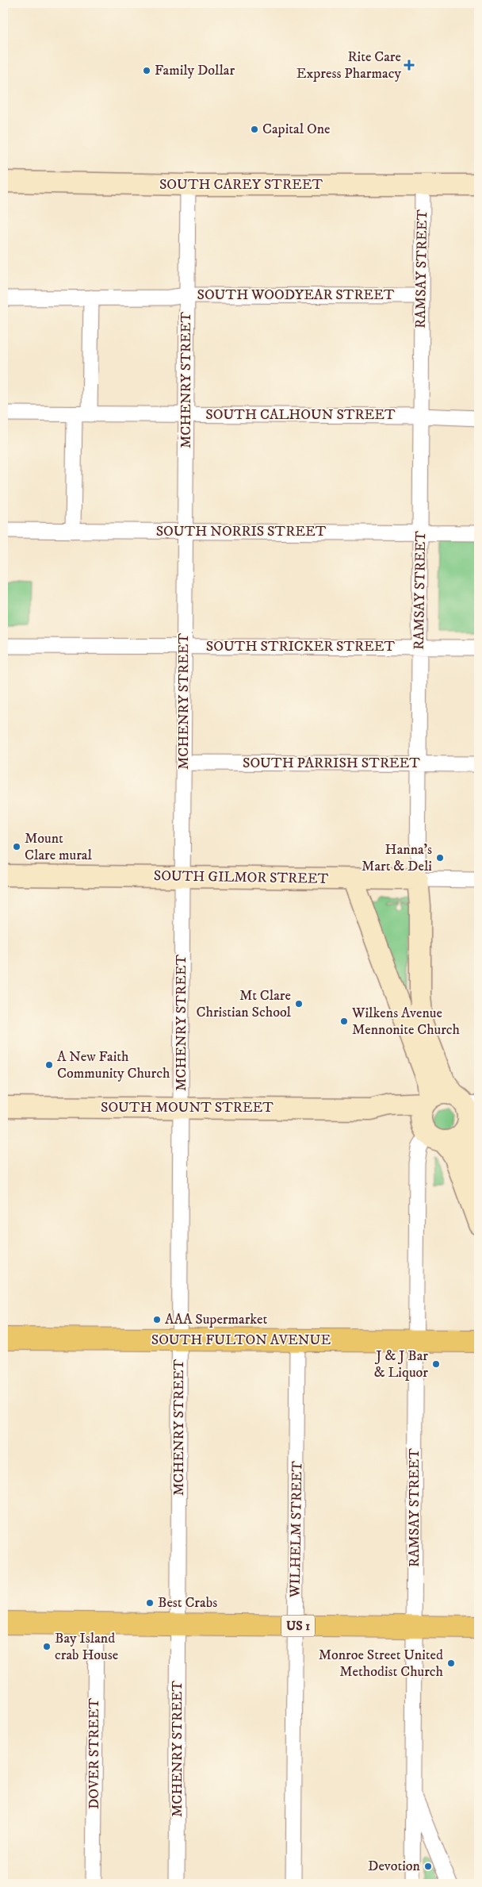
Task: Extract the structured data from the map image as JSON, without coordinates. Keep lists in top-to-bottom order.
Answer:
{
  "streets": {
    "main road": ["SOUTH FULTON AVENUE", "US 1"],
    "street": [
      "SOUTH CAREY STREET",
      "RAMSAY STREET",
      "SOUTH WOODYEAR STREET",
      "MCHENRY STREET",
      "SOUTH CALHOUN STREET",
      "SOUTH NORRIS STREET",
      "SOUTH STRICKER STREET",
      "SOUTH PARRISH STREET",
      "SOUTH GILMOR STREET",
      "SOUTH MOUNT STREET",
      "WILHELM STREET",
      "DOVER STREET"
    ]
  },
  "crossings": [
    ["SOUTH CAREY STREET", "RAMSAY STREET"],
    ["SOUTH CAREY STREET", "MCHENRY STREET"],
    ["RAMSAY STREET", "SOUTH WOODYEAR STREET"],
    ["RAMSAY STREET", "SOUTH CALHOUN STREET"],
    ["RAMSAY STREET", "SOUTH NORRIS STREET"],
    ["RAMSAY STREET", "SOUTH STRICKER STREET"],
    ["RAMSAY STREET", "SOUTH PARRISH STREET"],
    ["RAMSAY STREET", "SOUTH GILMOR STREET"],
    ["RAMSAY STREET", "SOUTH MOUNT STREET"],
    ["RAMSAY STREET", "SOUTH FULTON AVENUE"],
    ["RAMSAY STREET", "US 1"],
    ["SOUTH WOODYEAR STREET", "MCHENRY STREET"],
    ["MCHENRY STREET", "SOUTH CALHOUN STREET"],
    ["MCHENRY STREET", "SOUTH NORRIS STREET"],
    ["MCHENRY STREET", "SOUTH STRICKER STREET"],
    ["MCHENRY STREET", "SOUTH PARRISH STREET"],
    ["MCHENRY STREET", "SOUTH GILMOR STREET"],
    ["MCHENRY STREET", "SOUTH MOUNT STREET"],
    ["MCHENRY STREET", "SOUTH FULTON AVENUE"],
    ["MCHENRY STREET", "US 1"],
    ["SOUTH FULTON AVENUE", "WILHELM STREET"],
    ["WILHELM STREET", "US 1"],
    ["US 1", "DOVER STREET"]
  ],
  "places": {
    "health": ["Rite Care Express Pharmacy"],
    "other": [
      "Family Dollar",
      "Capital One",
      "Mount Clare mural",
      "Hanna's Mart & Deli",
      "Mt Clare Christian School",
      "Wilkens Avenue Mennonite Church",
      "A New Faith Community Church",
      "AAA Supermarket",
      "J & J Bar & Liquor",
      "Best Crabs",
      "Bay Island crab House",
      "Monroe Street United Methodist Church",
      "Devotion"
    ]
  }
}
